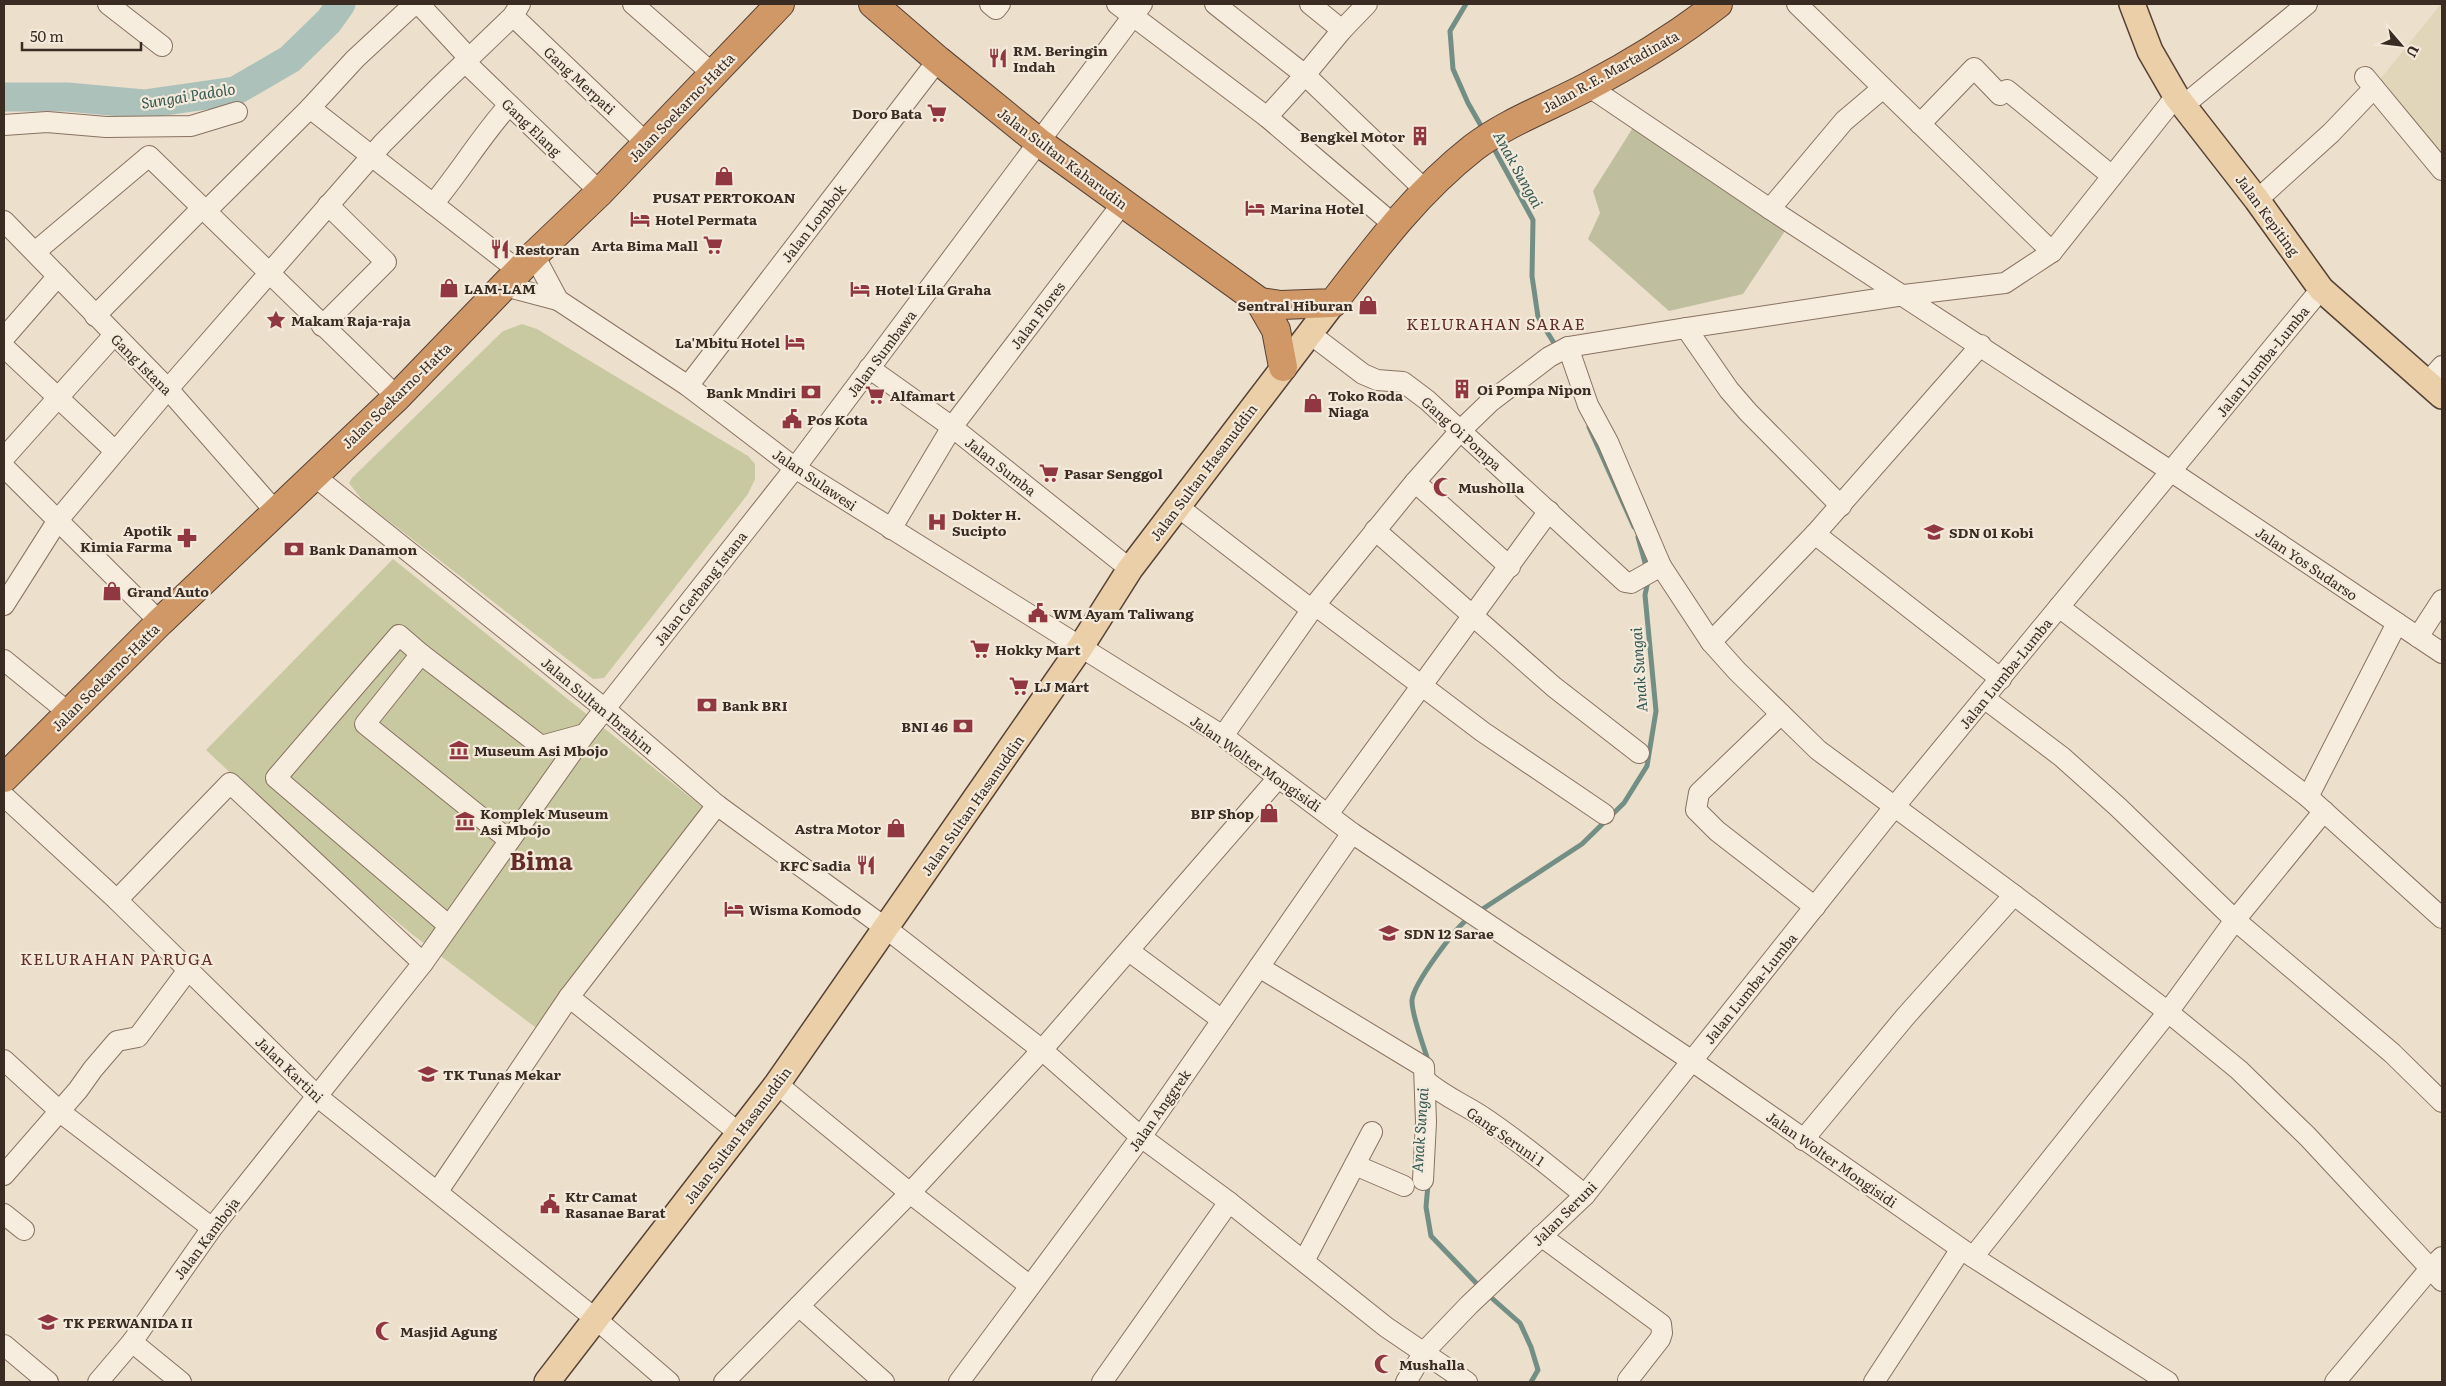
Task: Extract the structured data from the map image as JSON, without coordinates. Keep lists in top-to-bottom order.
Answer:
{
  "streets": {
    "highway": [
      "Jalan R.E. Martadinata",
      "Jalan Soekarno-Hatta",
      "Jalan Sultan Kaharudin",
      "Jalan Sultan Hasanuddin"
    ],
    "main road": ["Jalan Kepiting"],
    "street": [
      "Gang Merpati",
      "Gang Elang",
      "Jalan Lombok",
      "Jalan Flores",
      "Jalan Sumbawa",
      "Jalan Lumba-Lumba",
      "Gang Istana",
      "Gang Oi Pompa",
      "Jalan Sumba",
      "Jalan Sulawesi",
      "Jalan Yos Sudarso",
      "Jalan Gerbang Istana",
      "Jalan Sultan Ibrahim",
      "Jalan Wolter Mongisidi",
      "Jalan Kartini",
      "Jalan Anggrek",
      "Gang Seruni 1",
      "Jalan Seruni",
      "Jalan Kamboja"
    ]
  },
  "crossings": [
    ["Jalan R.E. Martadinata", "Jalan Sultan Hasanuddin"],
    ["Jalan R.E. Martadinata", "Jalan Yos Sudarso"],
    ["Gang Merpati", "Jalan Soekarno-Hatta"],
    ["Jalan Soekarno-Hatta", "Gang Elang"],
    ["Jalan Soekarno-Hatta", "Gang Istana"],
    ["Jalan Soekarno-Hatta", "Jalan Sulawesi"],
    ["Jalan Soekarno-Hatta", "Jalan Sultan Ibrahim"],
    ["Jalan Sultan Kaharudin", "Jalan Lombok"],
    ["Jalan Sultan Kaharudin", "Jalan Flores"],
    ["Jalan Sultan Kaharudin", "Jalan Sumbawa"],
    ["Jalan Sultan Kaharudin", "Jalan Sultan Hasanuddin"],
    ["Jalan Kepiting", "Jalan Lumba-Lumba"],
    ["Jalan Lombok", "Jalan Sulawesi"],
    ["Jalan Flores", "Jalan Sumba"],
    ["Jalan Flores", "Jalan Sulawesi"],
    ["Jalan Sumbawa", "Jalan Sumba"],
    ["Jalan Sumbawa", "Jalan Sulawesi"],
    ["Jalan Sumbawa", "Jalan Gerbang Istana"],
    ["Jalan Lumba-Lumba", "Jalan Yos Sudarso"],
    ["Jalan Lumba-Lumba", "Jalan Wolter Mongisidi"],
    ["Jalan Lumba-Lumba", "Jalan Seruni"],
    ["Gang Oi Pompa", "Jalan Sultan Hasanuddin"],
    ["Jalan Sumba", "Jalan Sultan Hasanuddin"],
    ["Jalan Sultan Hasanuddin", "Jalan Sulawesi"],
    ["Jalan Sultan Hasanuddin", "Jalan Sultan Ibrahim"],
    ["Jalan Sultan Hasanuddin", "Jalan Wolter Mongisidi"],
    ["Jalan Sultan Hasanuddin", "Jalan Kartini"],
    ["Jalan Sulawesi", "Jalan Gerbang Istana"],
    ["Jalan Sulawesi", "Jalan Wolter Mongisidi"],
    ["Jalan Gerbang Istana", "Jalan Sultan Ibrahim"],
    ["Jalan Gerbang Istana", "Jalan Kamboja"],
    ["Jalan Sultan Ibrahim", "Jalan Anggrek"],
    ["Jalan Sultan Ibrahim", "Jalan Seruni"],
    ["Jalan Wolter Mongisidi", "Jalan Anggrek"],
    ["Jalan Wolter Mongisidi", "Jalan Seruni"],
    ["Jalan Kartini", "Jalan Kamboja"],
    ["Gang Seruni 1", "Jalan Seruni"]
  ],
  "districts": ["KELURAHAN SARAE", "Bima", "KELURAHAN PARUGA"],
  "water": ["Sungai Padolo", "Anak Sungai"],
  "places": {
    "restaurant": ["RM. Beringin Indah", "Restoran", "KFC Sadia"],
    "supermarket": [
      "Doro Bata",
      "Arta Bima Mall",
      "Alfamart",
      "Pasar Senggol",
      "Hokky Mart",
      "LJ Mart"
    ],
    "building": ["Bengkel Motor", "Oi Pompa Nipon"],
    "shop": [
      "PUSAT PERTOKOAN",
      "LAM-LAM",
      "Sentral Hiburan",
      "Toko Roda Niaga",
      "Grand Auto",
      "BIP Shop",
      "Astra Motor"
    ],
    "hotel": [
      "Marina Hotel",
      "Hotel Permata",
      "Hotel Lila Graha",
      "La'Mbitu Hotel",
      "Wisma Komodo"
    ],
    "place": ["Makam Raja-raja"],
    "bank": [
      "Bank Mndiri",
      "Bank Danamon",
      "Bank BRI",
      "BNI 46"
    ],
    "public building": ["Pos Kota", "WM Ayam Taliwang", "Ktr Camat Rasanae Barat"],
    "mosque": ["Musholla", "Masjid Agung", "Mushalla"],
    "hospital": ["Dokter H. Sucipto"],
    "school or university": [
      "SDN 01 Kobi",
      "SDN 12 Sarae",
      "TK Tunas Mekar",
      "TK PERWANIDA II"
    ],
    "pharmacy": ["Apotik Kimia Farma"],
    "museum": ["Museum Asi Mbojo", "Komplek Museum Asi Mbojo"]
  },
  "scale_bar": "50 m",
  "north": "bottom right"
}
